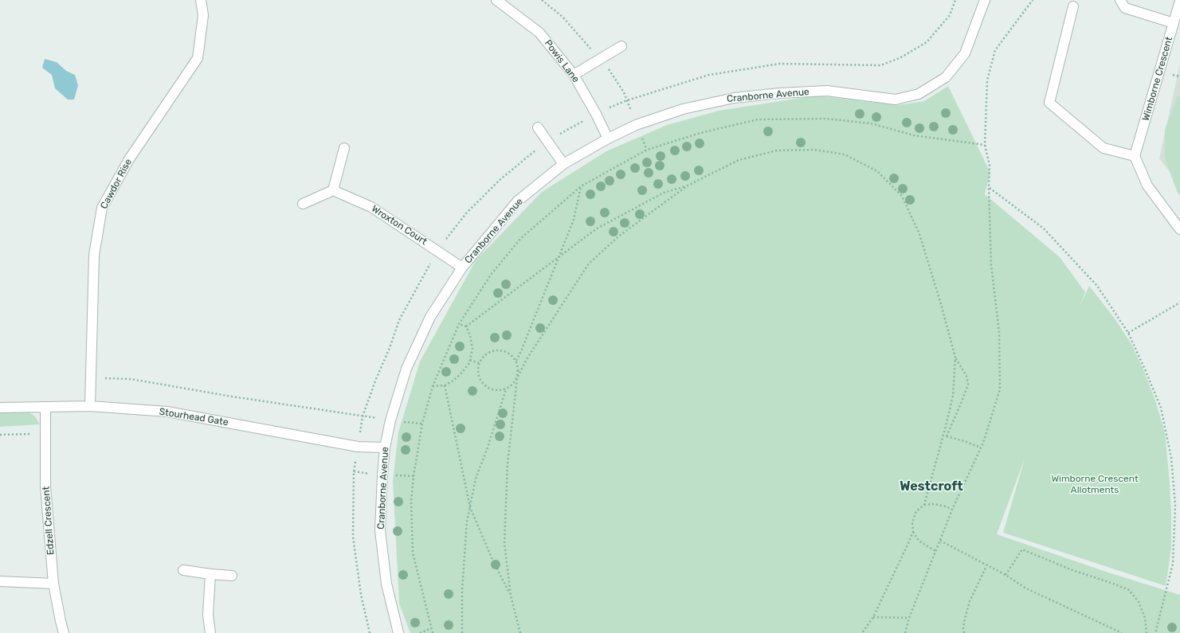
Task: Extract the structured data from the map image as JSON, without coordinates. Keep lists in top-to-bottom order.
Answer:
{
  "streets": {
    "street": [
      "Powis Lane",
      "Wimborne Crescent",
      "Cranborne Avenue",
      "Cawdor Rise",
      "Wroxton Court",
      "Stourhead Gate",
      "Edzell Crescent"
    ]
  },
  "crossings": [
    ["Powis Lane", "Cranborne Avenue"],
    ["Cranborne Avenue", "Wroxton Court"],
    ["Cranborne Avenue", "Stourhead Gate"],
    ["Cawdor Rise", "Stourhead Gate"],
    ["Stourhead Gate", "Edzell Crescent"]
  ],
  "districts": ["Westcroft"],
  "parks": ["Wimborne Crescent Allotments"]
}
